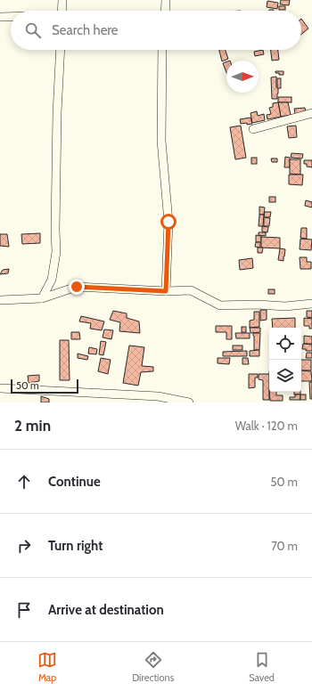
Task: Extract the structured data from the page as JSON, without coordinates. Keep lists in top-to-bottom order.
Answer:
{
  "scale_bar": "50 m",
  "north": "right",
  "page": {
    "search": "Search here",
    "scale": "50 m",
    "heading": ["2 min", "Walk · 120 m"],
    "list": [
      ["Continue", "50 m"],
      ["Turn right", "70 m"],
      "Arrive at destination"
    ],
    "nav": ["Map", "Directions", "Saved"]
  }
}
